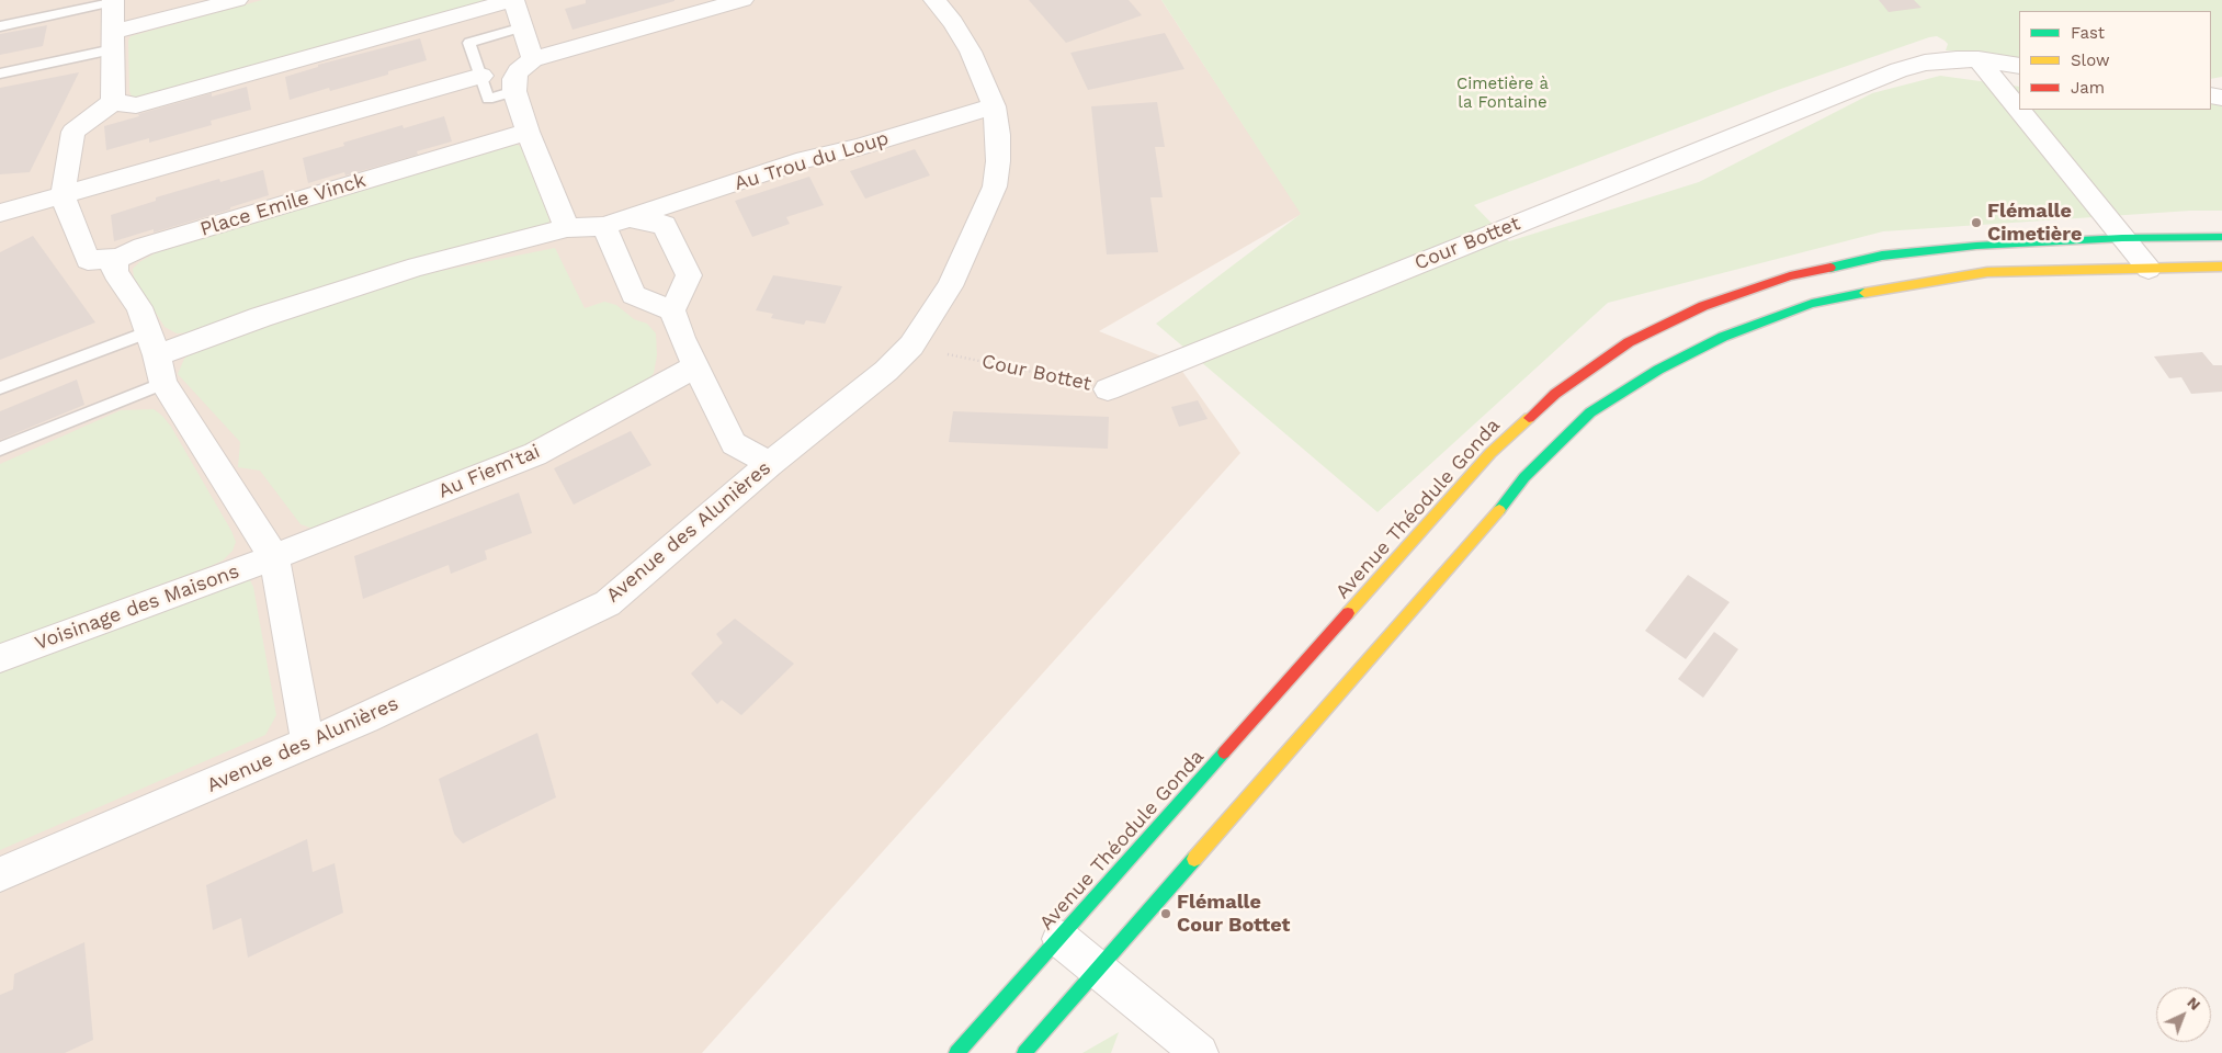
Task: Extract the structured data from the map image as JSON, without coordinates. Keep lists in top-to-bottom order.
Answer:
{
  "streets": {
    "main road": ["Avenue Théodule Gonda"],
    "street": [
      "Au Trou du Loup",
      "Place Emile Vinck",
      "Cour Bottet",
      "Au Fiem'tai",
      "Avenue des Alunières",
      "Voisinage des Maisons"
    ]
  },
  "crossings": [
    ["Au Trou du Loup", "Avenue des Alunières"],
    ["Cour Bottet", "Avenue des Alunières"],
    ["Au Fiem'tai", "Voisinage des Maisons"]
  ],
  "parks": ["Cimetière à la Fontaine"],
  "places": ["Flémalle Cimetière", "Flémalle Cour Bottet"],
  "legend": ["Fast", "Slow", "Jam"],
  "north": "top right"
}
